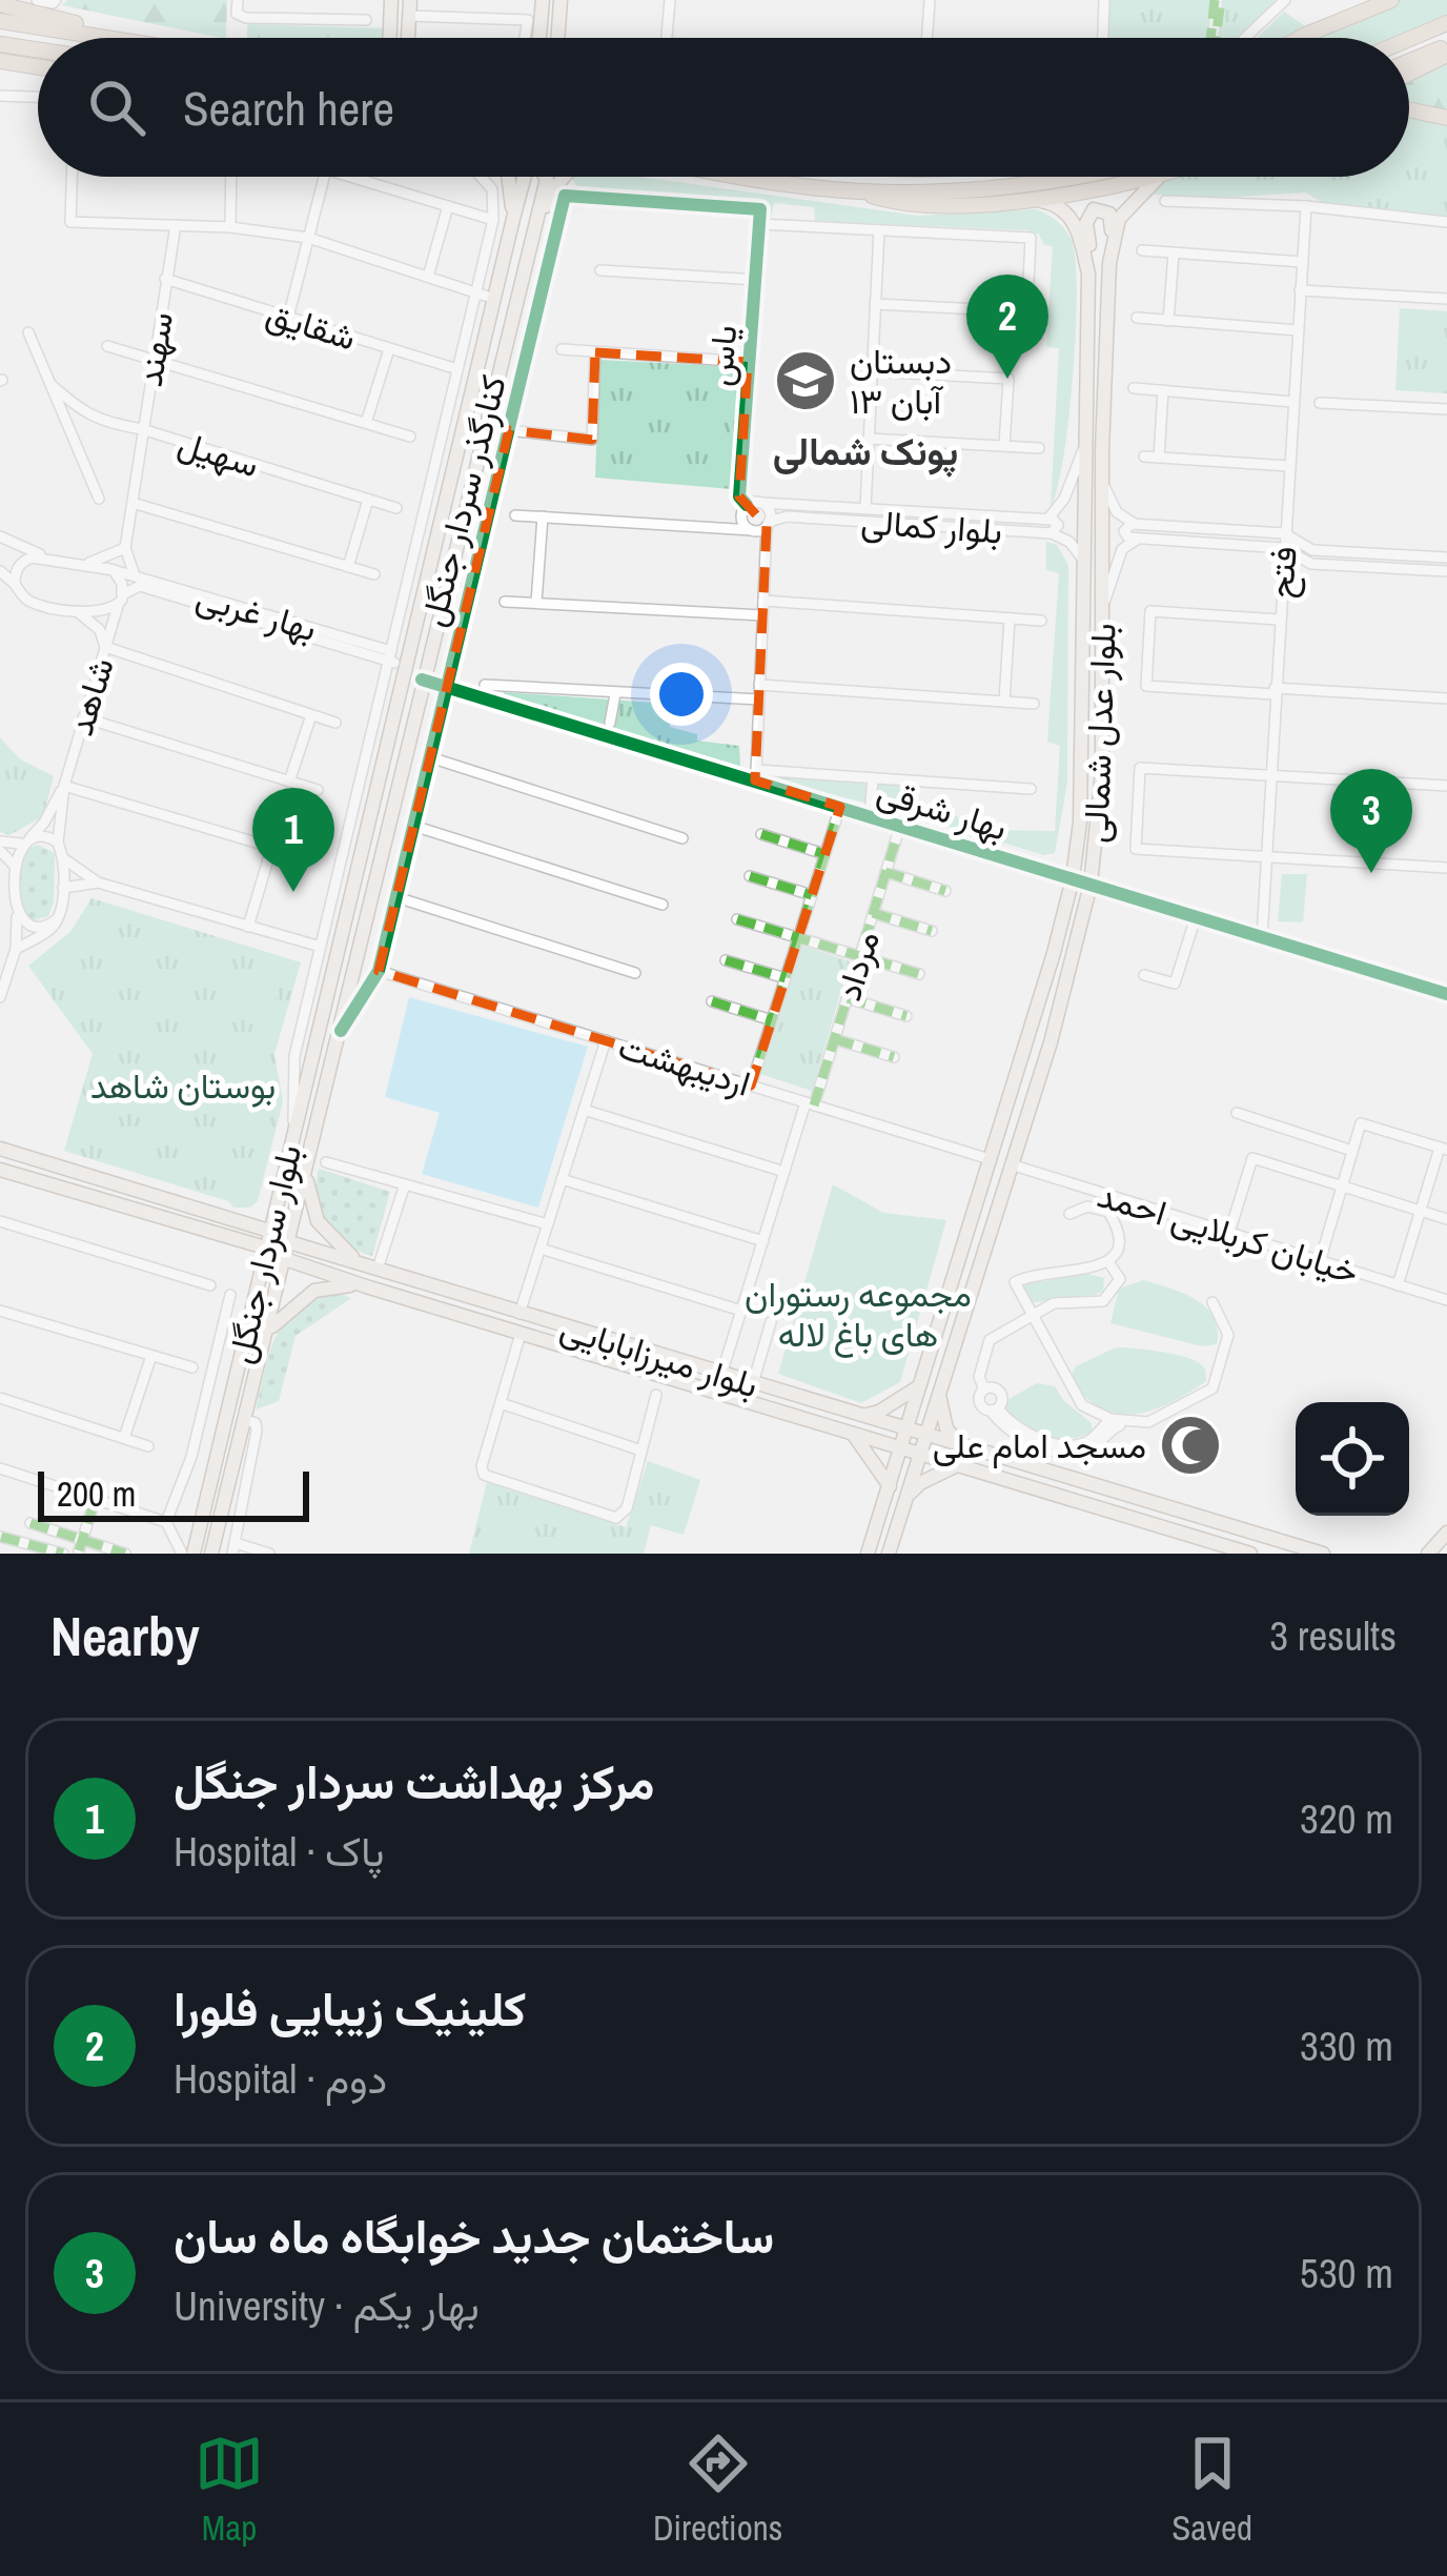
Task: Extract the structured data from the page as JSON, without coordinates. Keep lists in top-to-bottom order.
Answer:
{
  "streets": {
    "main road": ["بلوار عدل شمالی", "بلوار سردار جنگل", "بلوار میرزابابایی"],
    "street": [
      "شقایق",
      "سهند",
      "یاس",
      "سهیل",
      "کنارگذر سردار جنگل",
      "بلوار کمالی",
      "فتح",
      "بهار غربی",
      "شاهد",
      "بهار شرقی",
      "مرداد",
      "اردیبهشت",
      "خیابان کربلایی احمد"
    ]
  },
  "crossings": [
    ["شقایق", "سهند"],
    ["شقایق", "کنارگذر سردار جنگل"],
    ["سهند", "سهیل"],
    ["یاس", "کنارگذر سردار جنگل"],
    ["یاس", "بلوار کمالی"],
    ["کنارگذر سردار جنگل", "بهار غربی"],
    ["کنارگذر سردار جنگل", "بهار شرقی"],
    ["کنارگذر سردار جنگل", "اردیبهشت"],
    ["کنارگذر سردار جنگل", "بلوار سردار جنگل"],
    ["بلوار کمالی", "بلوار عدل شمالی"],
    ["فتح", "بهار شرقی"],
    ["بهار غربی", "شاهد"],
    ["بهار غربی", "بلوار سردار جنگل"],
    ["بلوار عدل شمالی", "بهار شرقی"],
    ["بلوار عدل شمالی", "اردیبهشت"],
    ["بلوار عدل شمالی", "خیابان کربلایی احمد"],
    ["بلوار عدل شمالی", "بلوار میرزابابایی"],
    ["بهار شرقی", "مرداد"],
    ["بهار شرقی", "بلوار سردار جنگل"],
    ["مرداد", "اردیبهشت"],
    ["بلوار سردار جنگل", "بلوار میرزابابایی"]
  ],
  "districts": ["پونک شمالی"],
  "parks": ["بوستان شاهد", "مجموعه رستوران های باغ لاله"],
  "places": {
    "school or university": ["دبستان ۱۳ آبان"],
    "mosque": ["مسجد امام علی"]
  },
  "scale_bar": "200 m",
  "page": {
    "search": "Search here",
    "pins": ["2", "3", "1"],
    "scale": "200 m",
    "heading": ["Nearby", "3 results"],
    "list": [
      {
        "mark": "1",
        "name": "مرکز بهداشت سردار جنگل",
        "note": "Hospital · پاک",
        "value": "320 m"
      },
      {
        "mark": "2",
        "name": "کلینیک زیبایی فلورا",
        "note": "Hospital · دوم",
        "value": "330 m"
      },
      {
        "mark": "3",
        "name": "ساختمان جدید خوابگاه ماه سان",
        "note": "University · بهار یکم",
        "value": "530 m"
      }
    ],
    "nav": ["Map", "Directions", "Saved"]
  }
}
